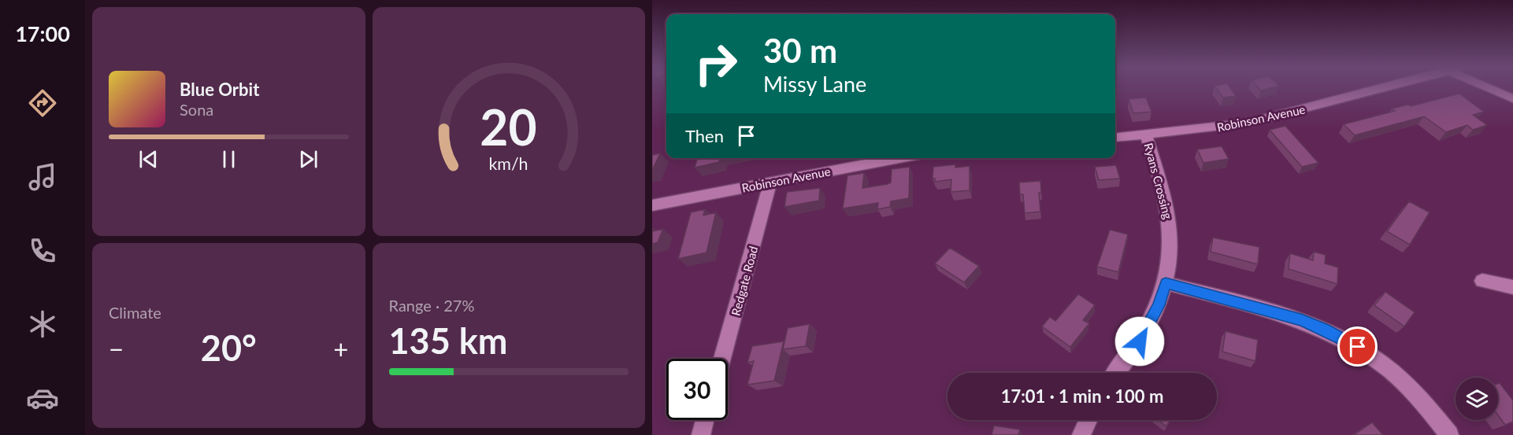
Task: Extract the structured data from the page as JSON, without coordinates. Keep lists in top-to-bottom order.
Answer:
{
  "streets": {
    "street": ["Robinson Avenue", "Ryans Crossing", "Redgate Road"]
  },
  "crossings": [
    ["Robinson Avenue", "Ryans Crossing"],
    ["Robinson Avenue", "Redgate Road"]
  ],
  "page": {
    "tabs": "17:00",
    "turn": ["30 m", "Missy Lane"],
    "song": ["Blue Orbit", "Sona"],
    "then": "Then",
    "tile": [
      "Climate",
      ["Range · 27%", "135 km"]
    ],
    "heat": ["−", "20°", "+"],
    "limit": "30",
    "trip": "17:01 · 1 min · 100 m",
    "gauge": ["20", "km/h"]
  }
}
